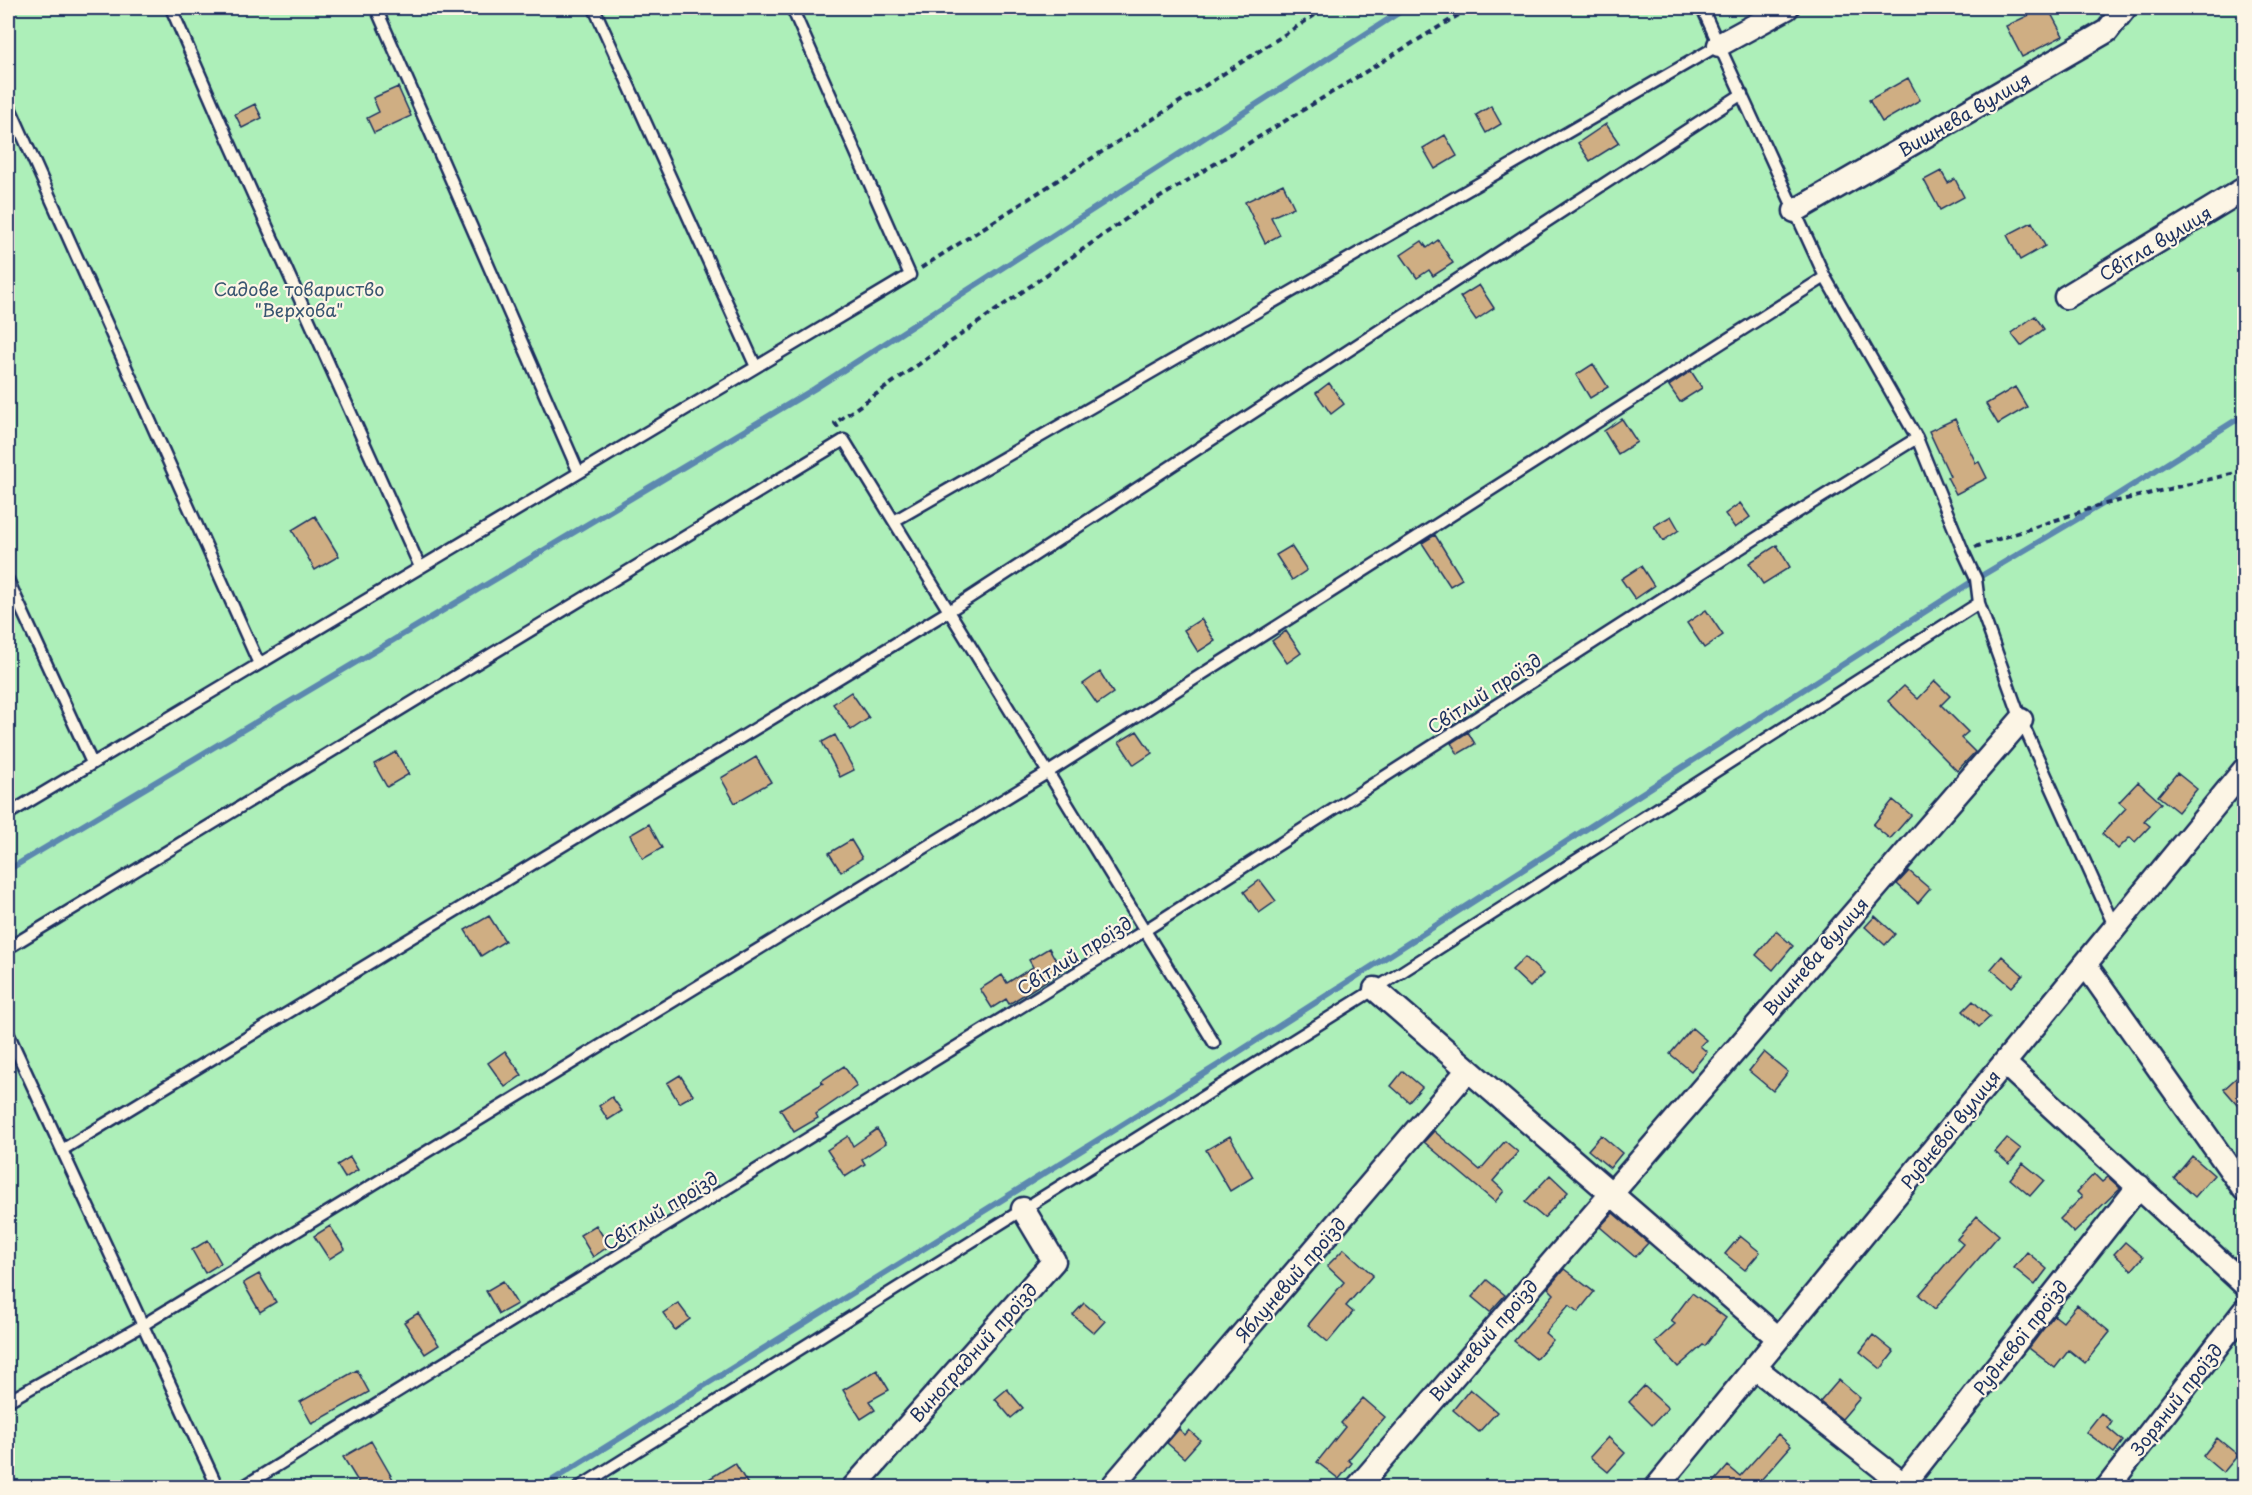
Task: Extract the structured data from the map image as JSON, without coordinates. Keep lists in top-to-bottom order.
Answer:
{
  "streets": {
    "street": [
      "Вишнева вулиця",
      "Світла вулиця",
      "Руднєвої вулиця",
      "Яблуневий проїзд",
      "Руднєвої проїзд",
      "Вишневий проїзд",
      "Виноградний проїзд",
      "Зоряний проїзд"
    ],
    "lane": ["Світлий проїзд"]
  },
  "crossings": [
    ["Вишнева вулиця", "Вишневий проїзд"]
  ],
  "parks": ["Садове товариство \"Верхова\""]
}
